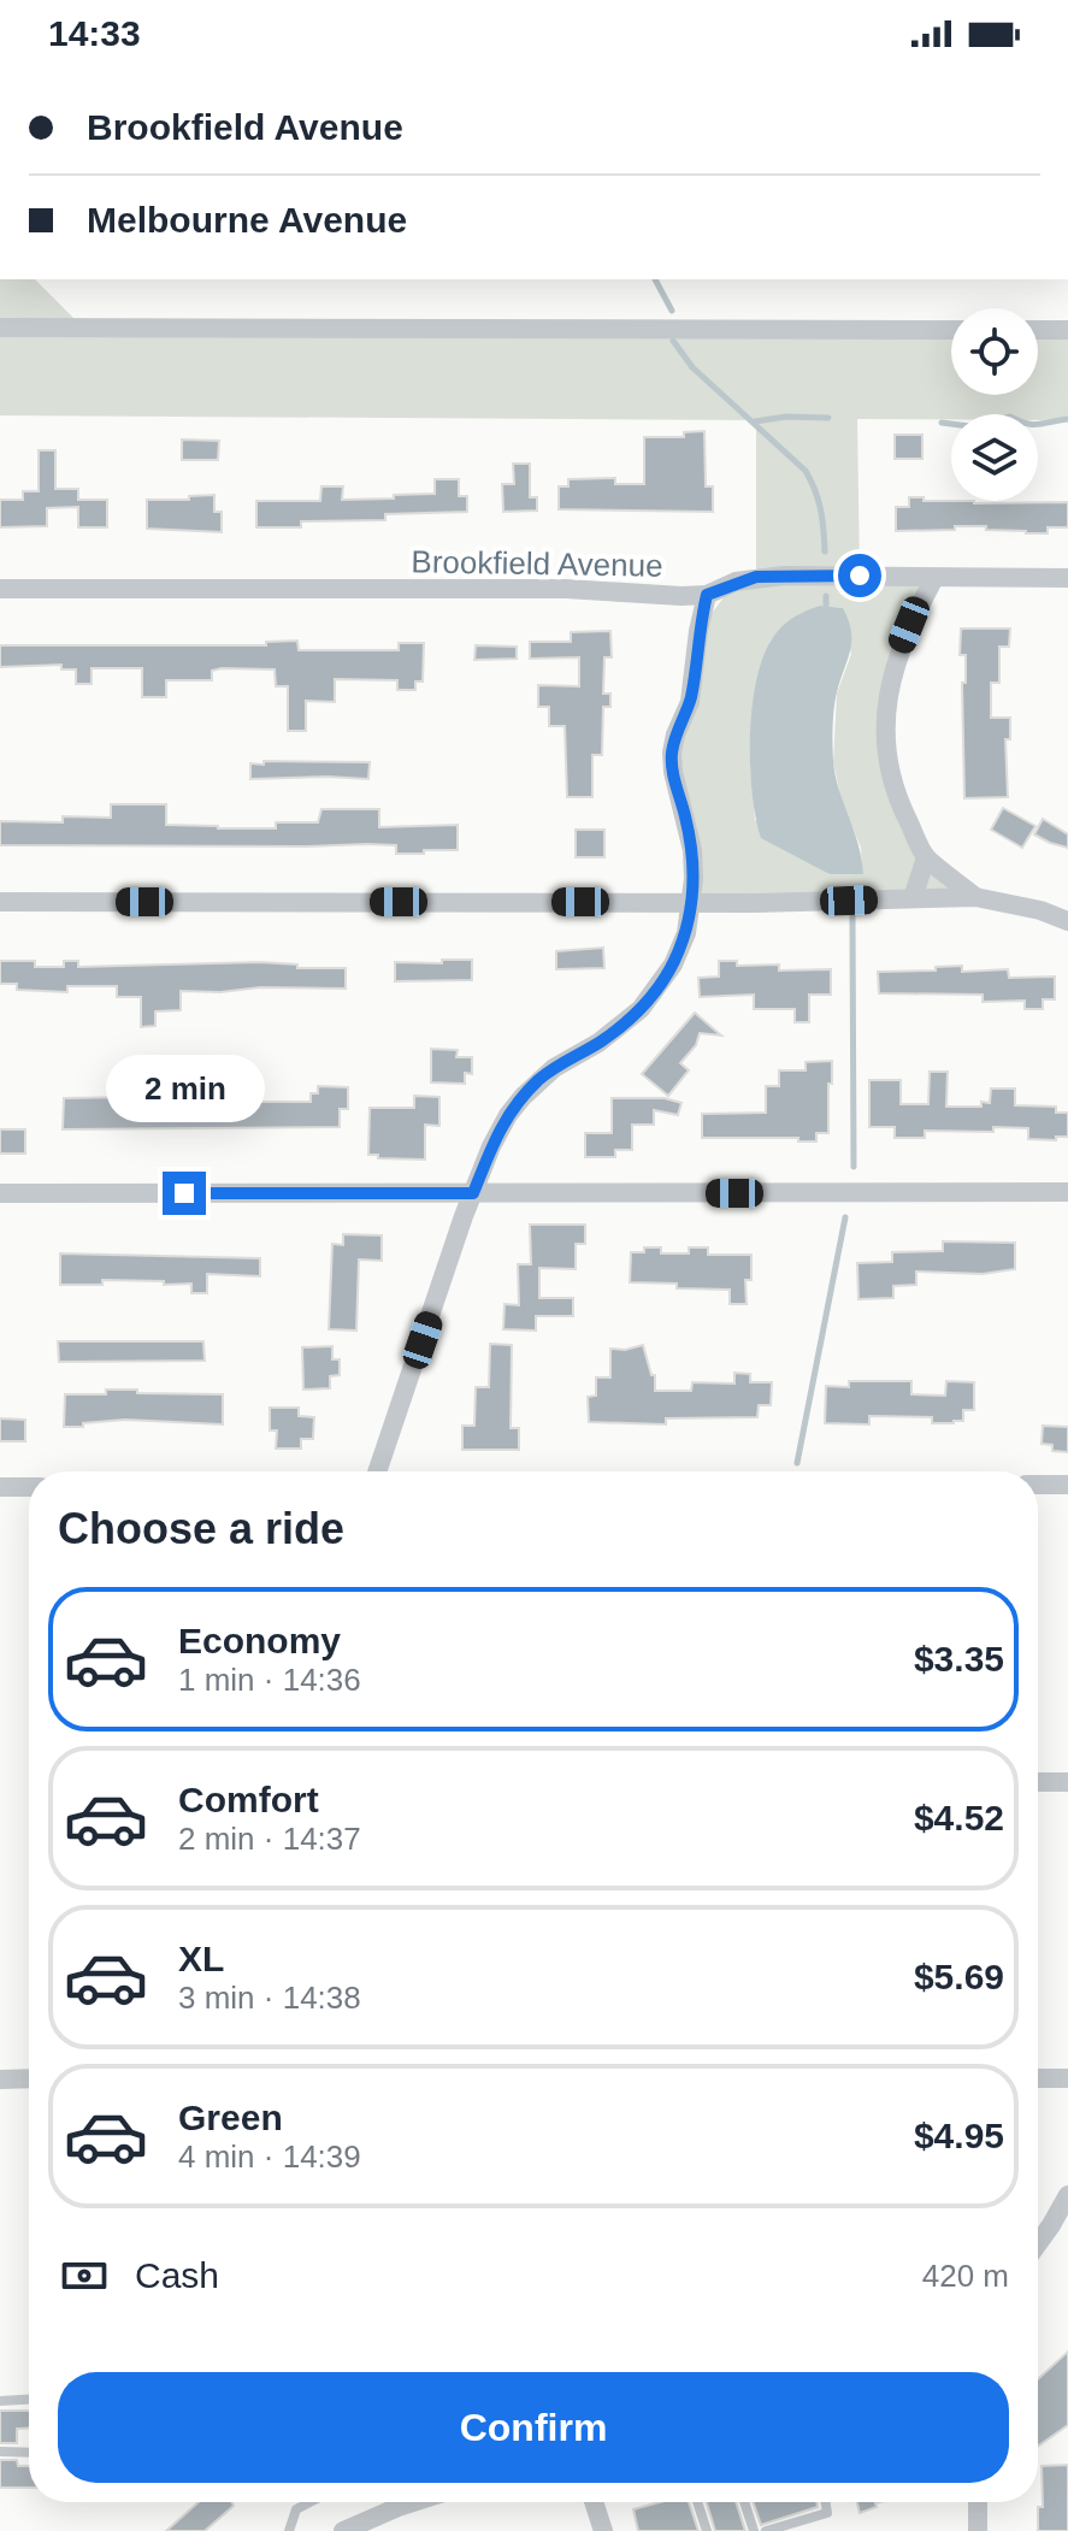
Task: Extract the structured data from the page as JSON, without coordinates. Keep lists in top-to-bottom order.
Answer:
{
  "streets": {
    "street": ["Brookfield Avenue"]
  },
  "page": {
    "status": "14:33",
    "banner": ["Brookfield Avenue", "Melbourne Avenue"],
    "bubble": "2 min",
    "heading": "Choose a ride",
    "list": [
      {
        "name": "Economy",
        "note": "1 min · 14:36",
        "value": "$3.35"
      },
      {
        "name": "Comfort",
        "note": "2 min · 14:37",
        "value": "$4.52"
      },
      {
        "name": "XL",
        "note": "3 min · 14:38",
        "value": "$5.69"
      },
      {
        "name": "Green",
        "note": "4 min · 14:39",
        "value": "$4.95"
      }
    ],
    "pay": ["Cash", "420 m"],
    "buttons": "Confirm"
  }
}
